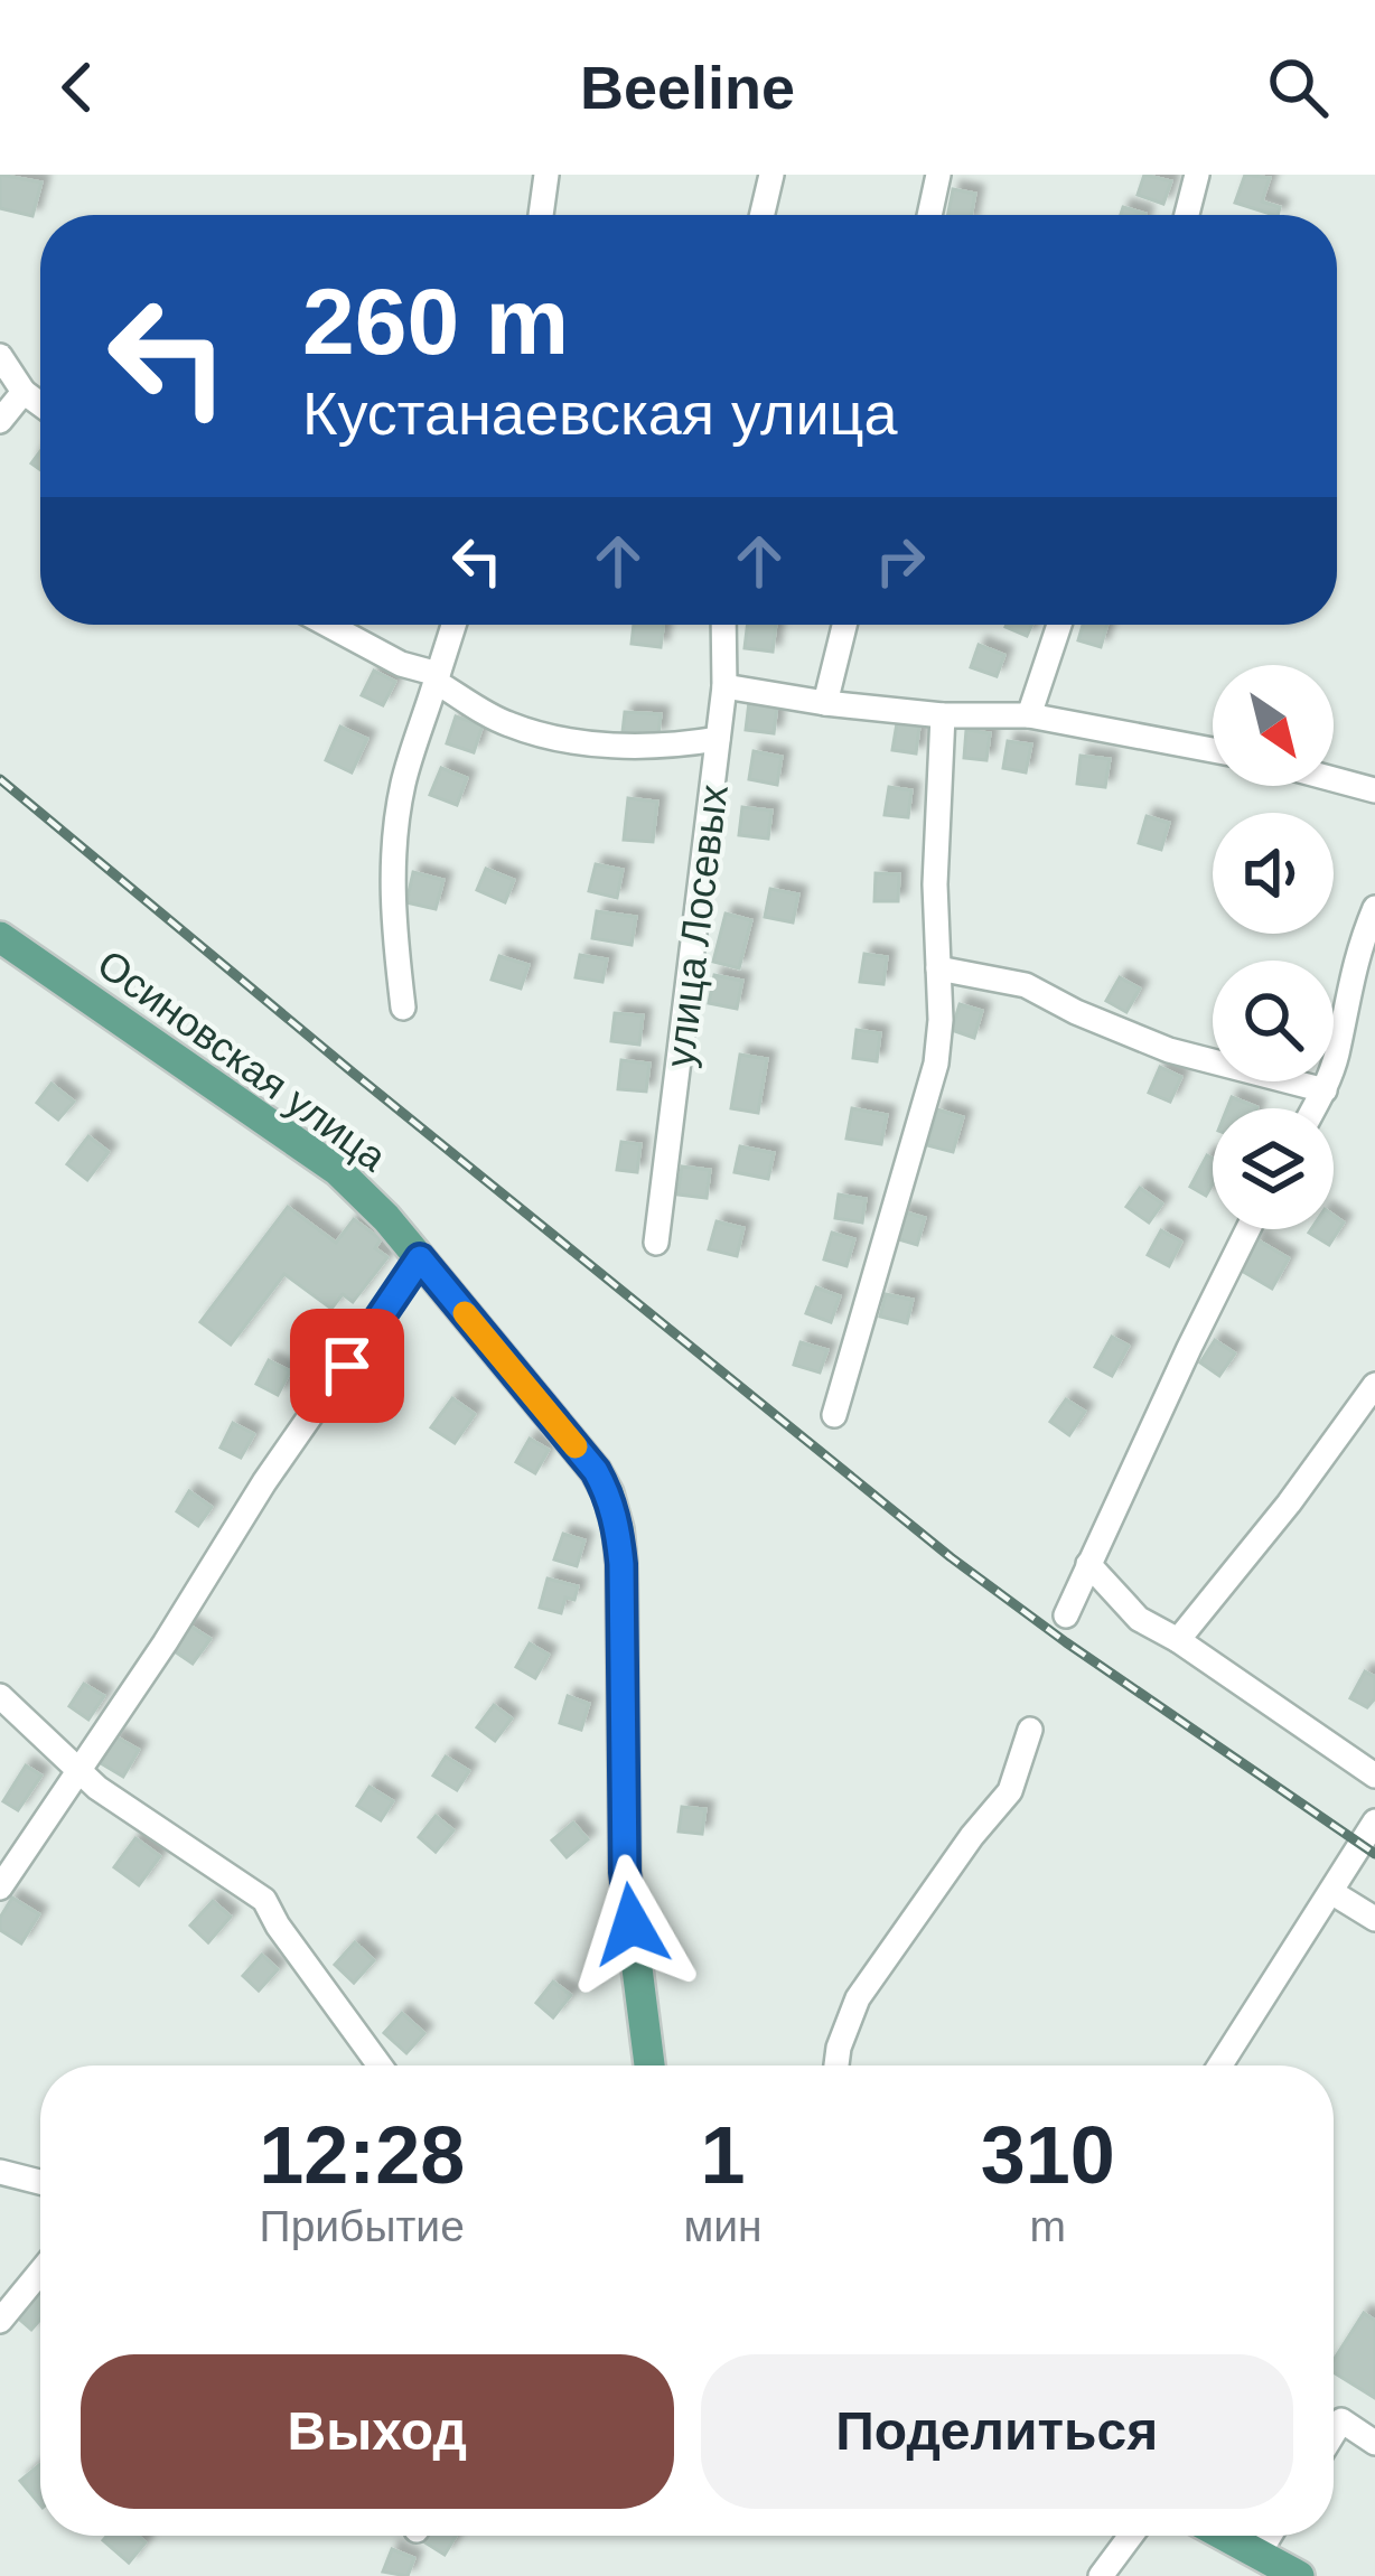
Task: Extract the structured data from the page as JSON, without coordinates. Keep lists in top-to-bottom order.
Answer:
{
  "streets": {
    "main road": ["Осиновская улица"],
    "street": ["улица Лосевых"]
  },
  "north": "bottom right",
  "page": {
    "header": "Beeline",
    "turn": ["260 m", "Кустанаевская улица"],
    "eta": [
      "12:28",
      "Прибытие",
      "1",
      "мин",
      "310",
      "m"
    ],
    "buttons": ["Выход", "Поделиться"]
  }
}
